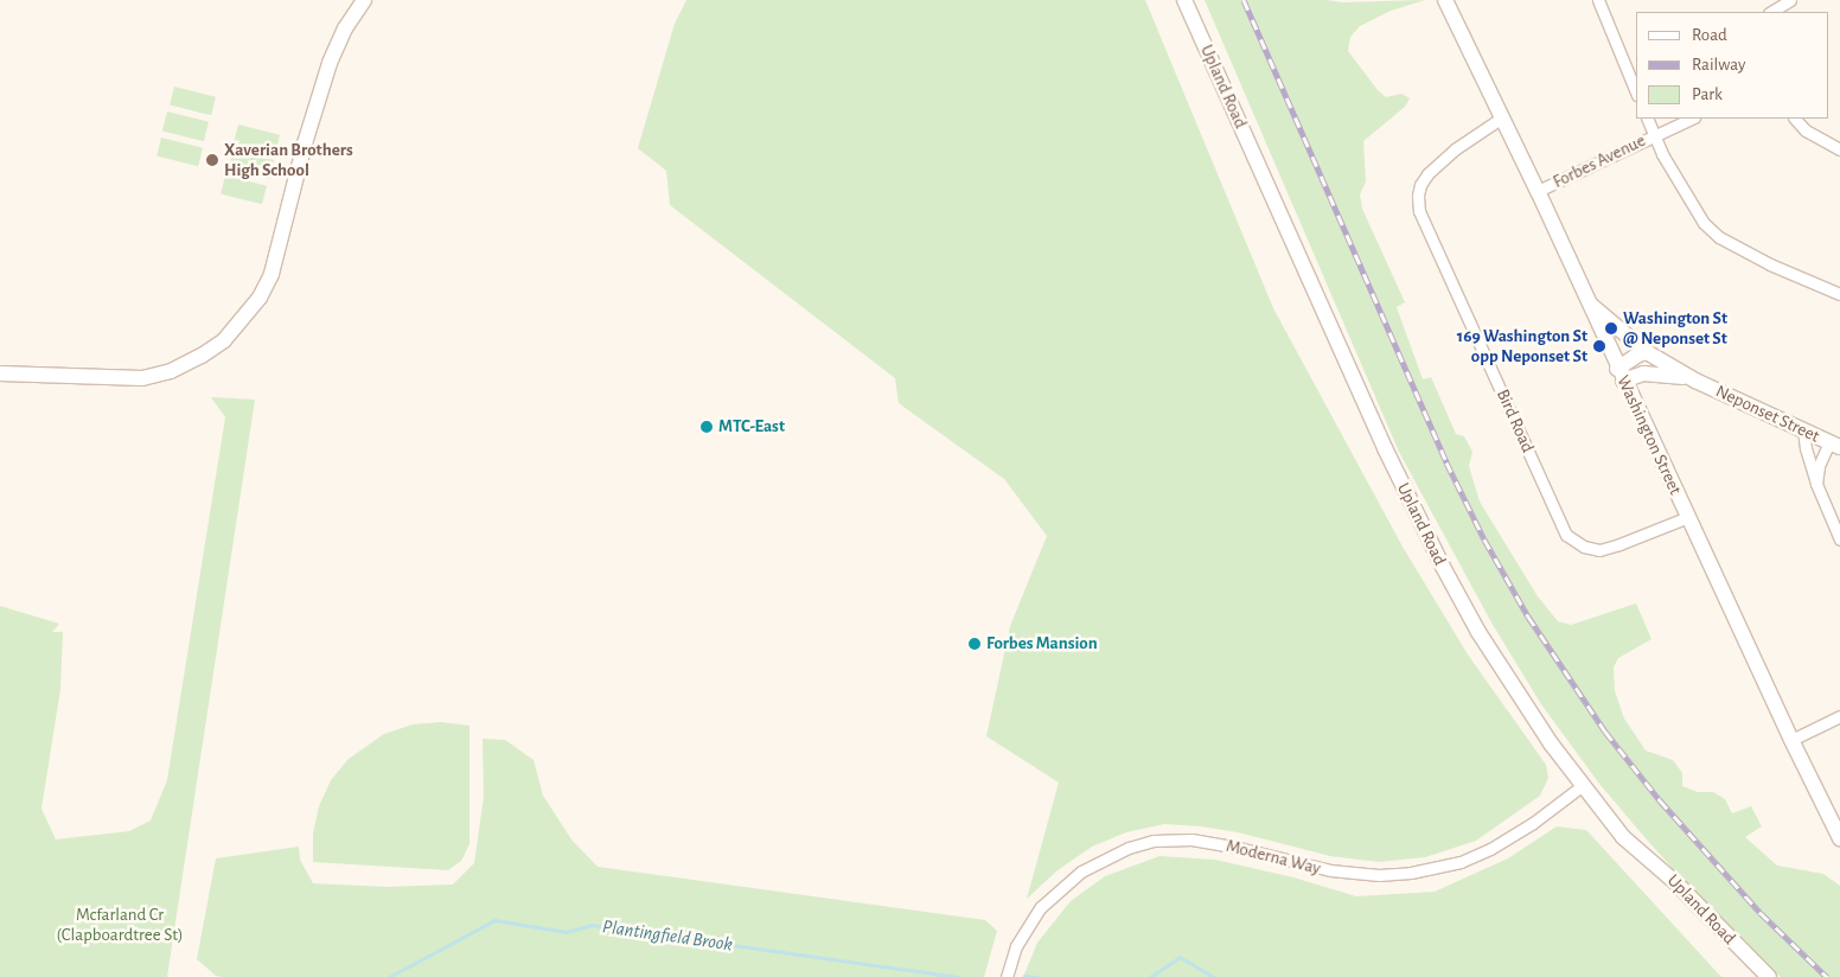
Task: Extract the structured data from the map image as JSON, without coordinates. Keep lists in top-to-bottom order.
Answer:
{
  "streets": {
    "main road": ["Upland Road", "Neponset Street", "Washington Street"],
    "street": ["Forbes Avenue", "Bird Road", "Moderna Way"]
  },
  "crossings": [
    ["Upland Road", "Moderna Way"],
    ["Forbes Avenue", "Washington Street"],
    ["Neponset Street", "Washington Street"],
    ["Bird Road", "Washington Street"]
  ],
  "water": ["Plantingfield Brook"],
  "parks": ["Mcfarland Cr (Clapboardtree St)"],
  "places": [
    "Xaverian Brothers High School",
    "Washington St @ Neponset St",
    "169 Washington St opp Neponset St",
    "MTC-East",
    "Forbes Mansion"
  ],
  "legend": ["Road", "Railway", "Park"]
}
